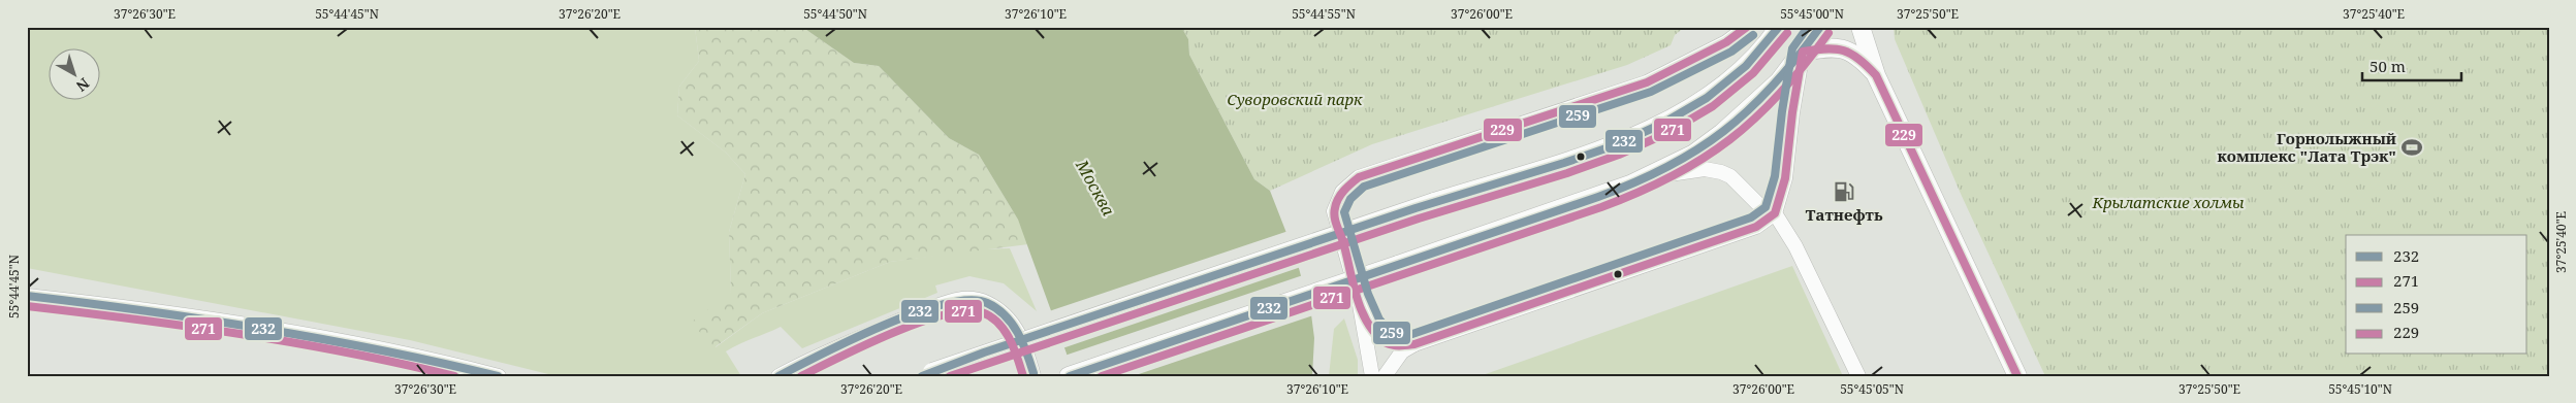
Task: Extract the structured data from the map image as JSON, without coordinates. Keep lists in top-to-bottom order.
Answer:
{
  "water": ["Москва"],
  "parks": ["Суворовский парк", "Крылатские холмы"],
  "places": {
    "sports": ["Горнолыжный комплекс \"Лата Трэк\""],
    "fuel station": ["Татнефть"]
  },
  "lines": [
    "transit line 232",
    "transit line 259",
    "transit line 229",
    "transit line 271"
  ],
  "legend": [
    "232",
    "271",
    "259",
    "229"
  ],
  "scale_bar": "50 m",
  "north": "bottom right",
  "coordinates": [
    "37°26'30\"E",
    "55°44'45\"N",
    "37°26'20\"E",
    "55°44'50\"N",
    "37°26'10\"E",
    "55°44'55\"N",
    "37°26'00\"E",
    "55°45'00\"N",
    "37°25'50\"E",
    "37°25'40\"E",
    "55°45'05\"N",
    "55°45'10\"N"
  ]
}
